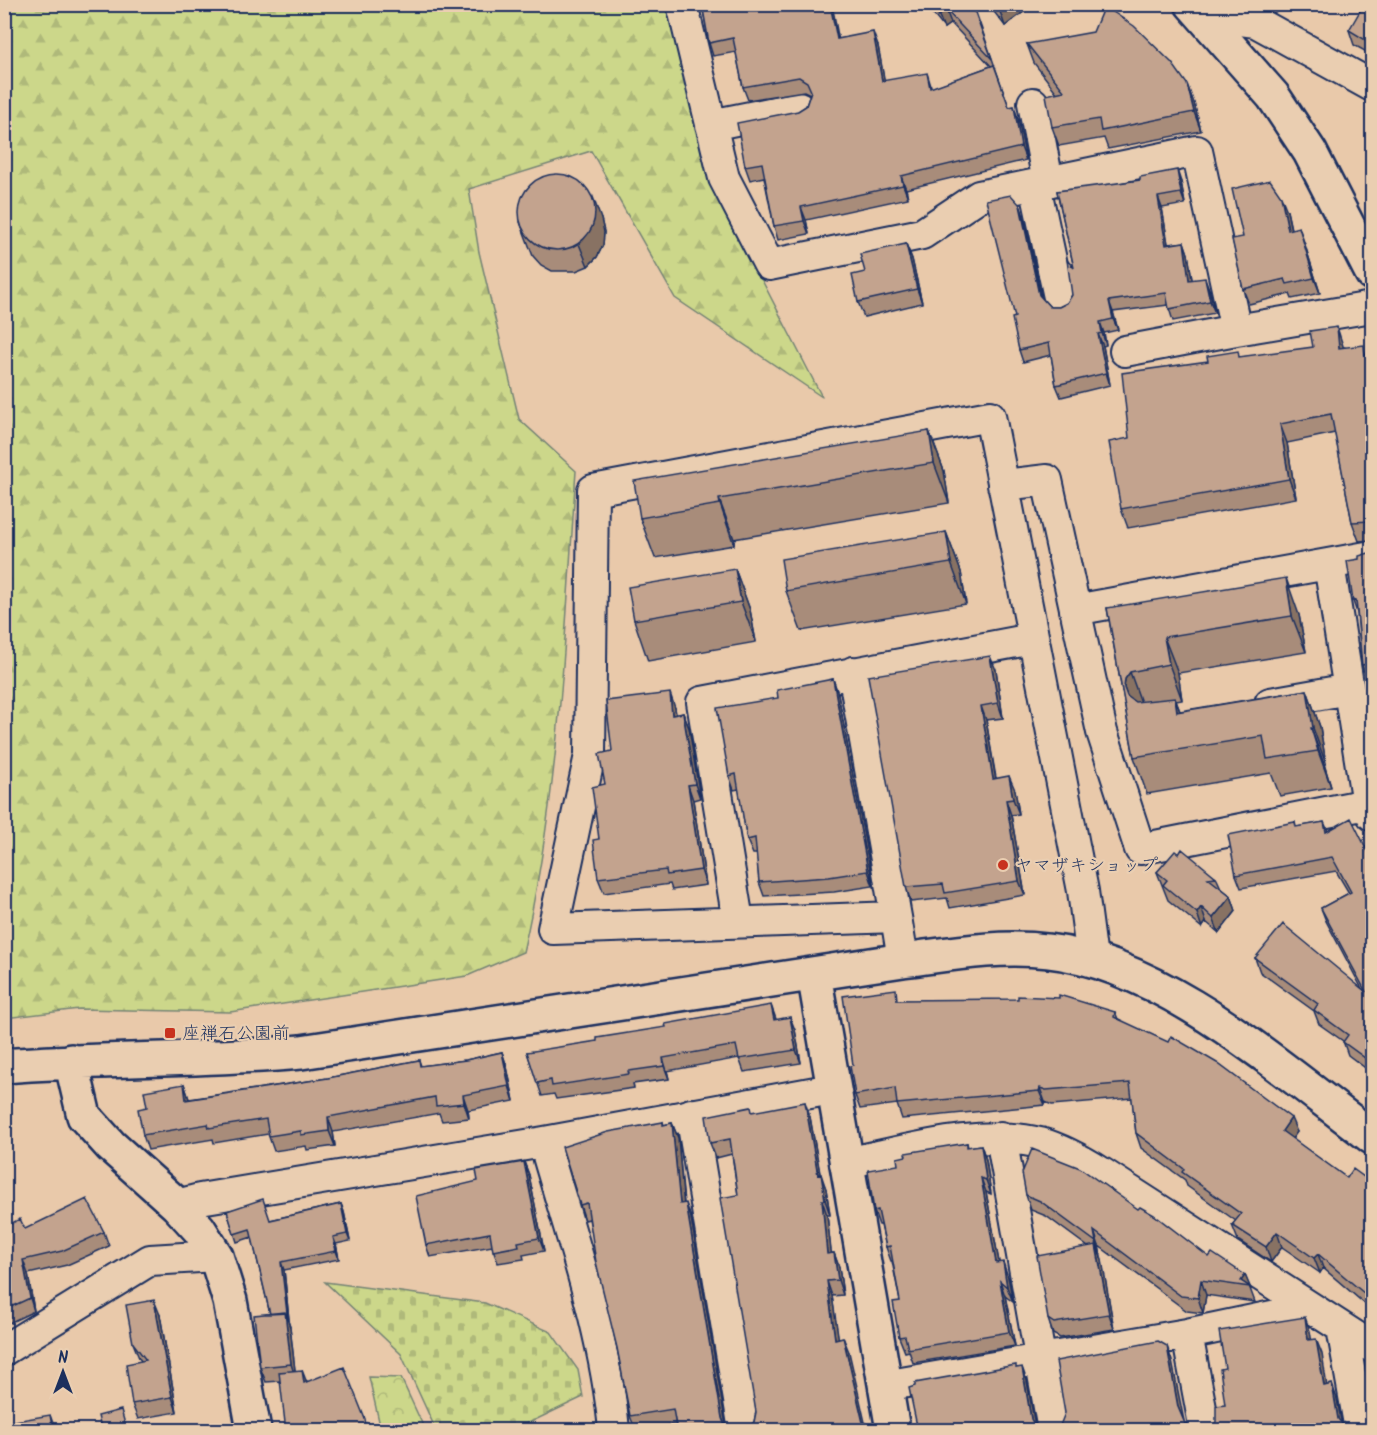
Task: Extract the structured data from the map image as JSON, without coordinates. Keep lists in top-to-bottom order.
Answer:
{
  "places": {
    "other": ["ヤマザキショップ"],
    "transit": ["座禅石公園前"]
  },
  "north": "top"
}
